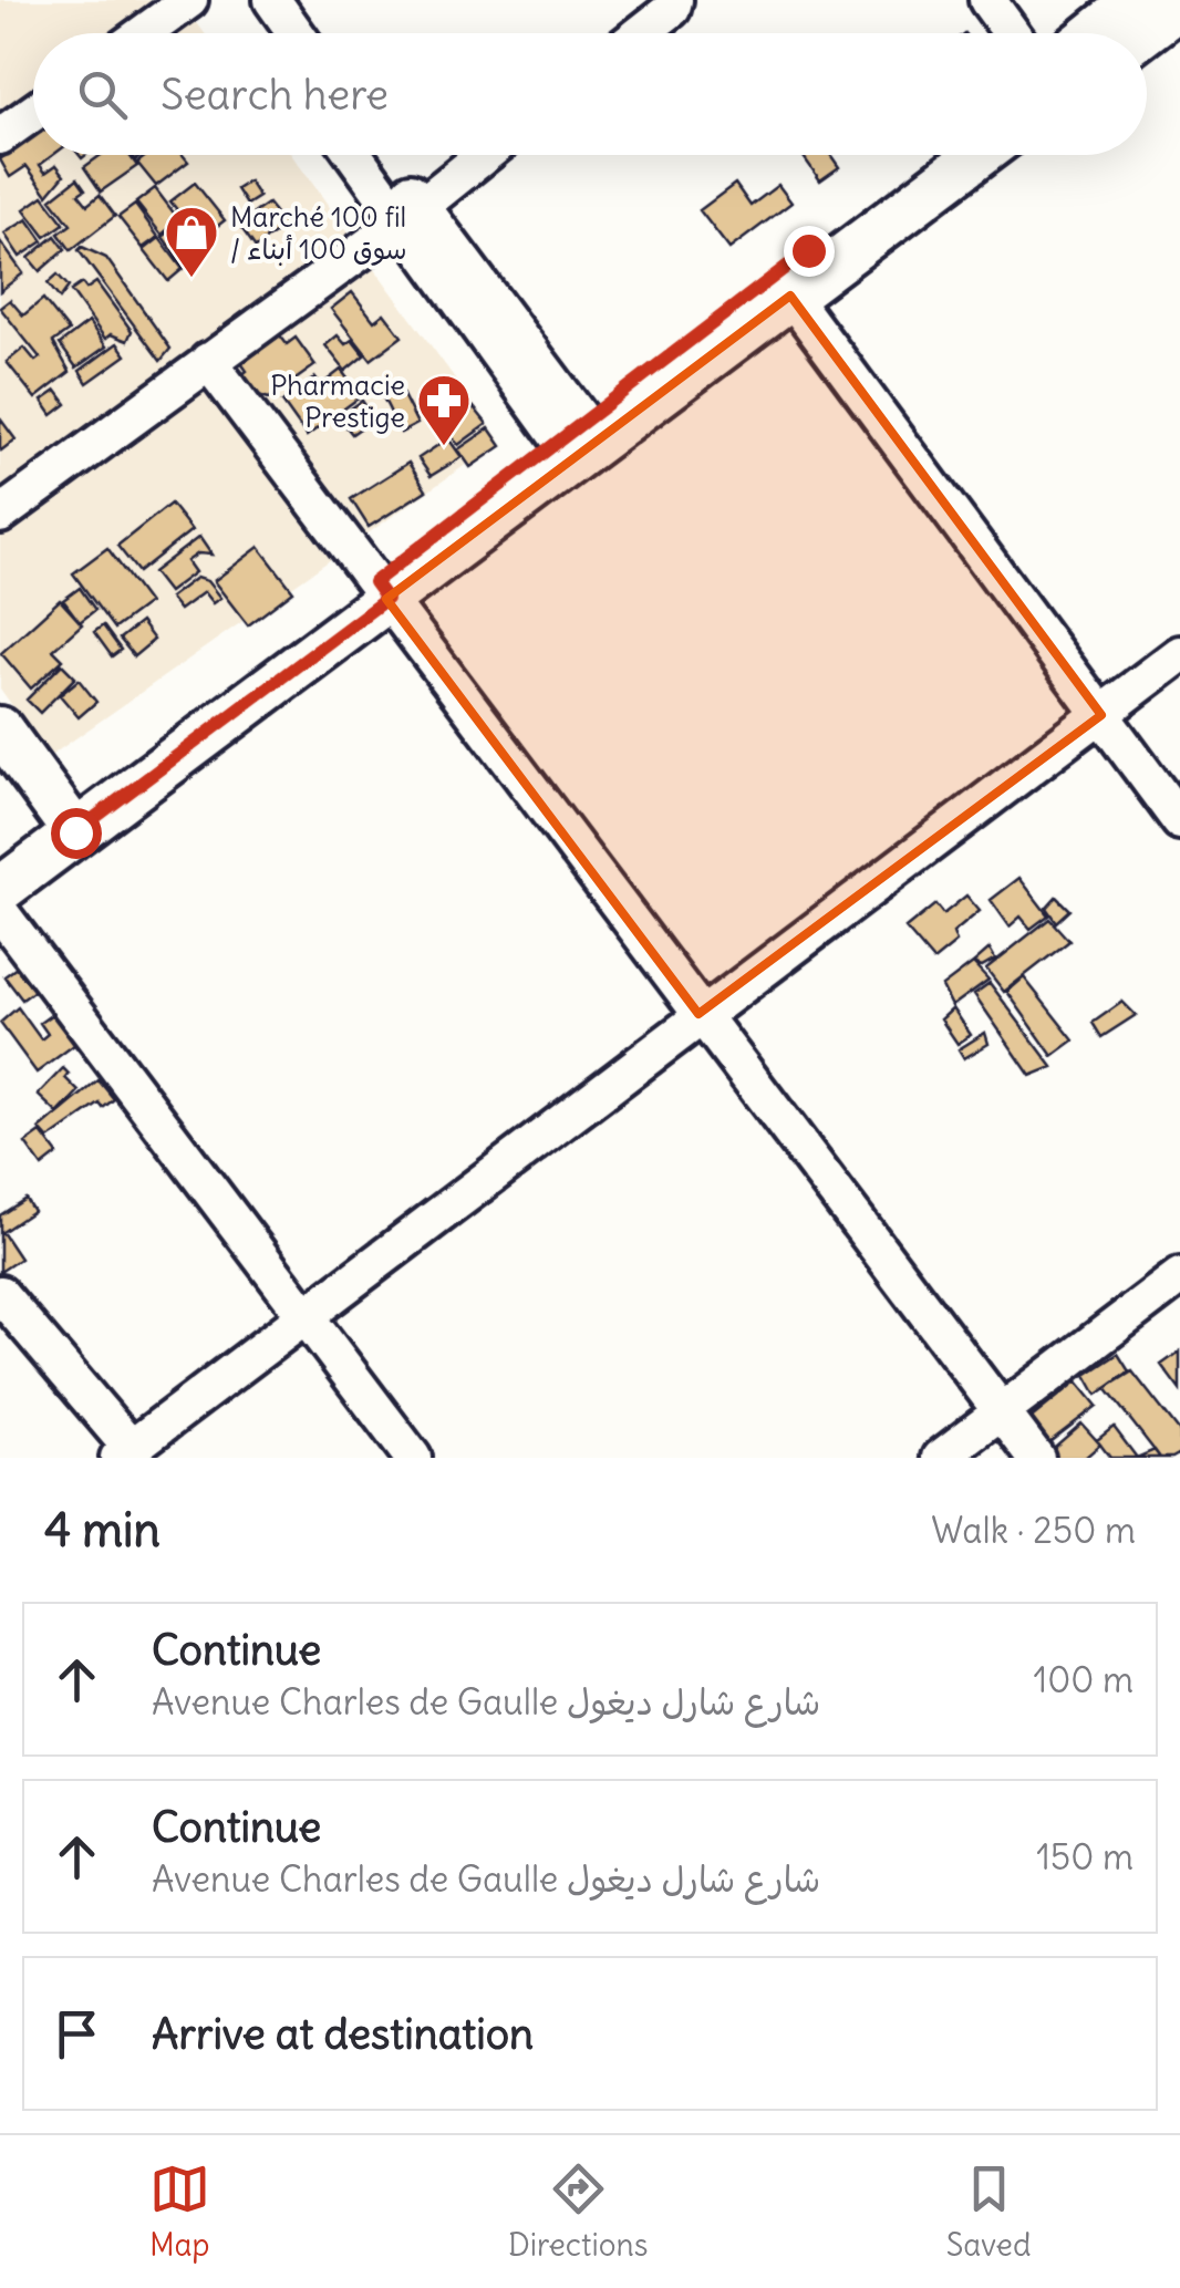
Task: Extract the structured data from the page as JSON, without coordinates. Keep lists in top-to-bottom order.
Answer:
{
  "places": {
    "shop": ["Marché 100 fil / سوق 100 أبناء"],
    "pharmacy": ["Pharmacie Prestige"]
  },
  "page": {
    "search": "Search here",
    "heading": ["4 min", "Walk · 250 m"],
    "list": [
      ["Continue", "Avenue Charles de Gaulle شارع شارل ديغول", "100 m"],
      ["Continue", "Avenue Charles de Gaulle شارع شارل ديغول", "150 m"],
      "Arrive at destination"
    ],
    "nav": ["Map", "Directions", "Saved"]
  }
}
